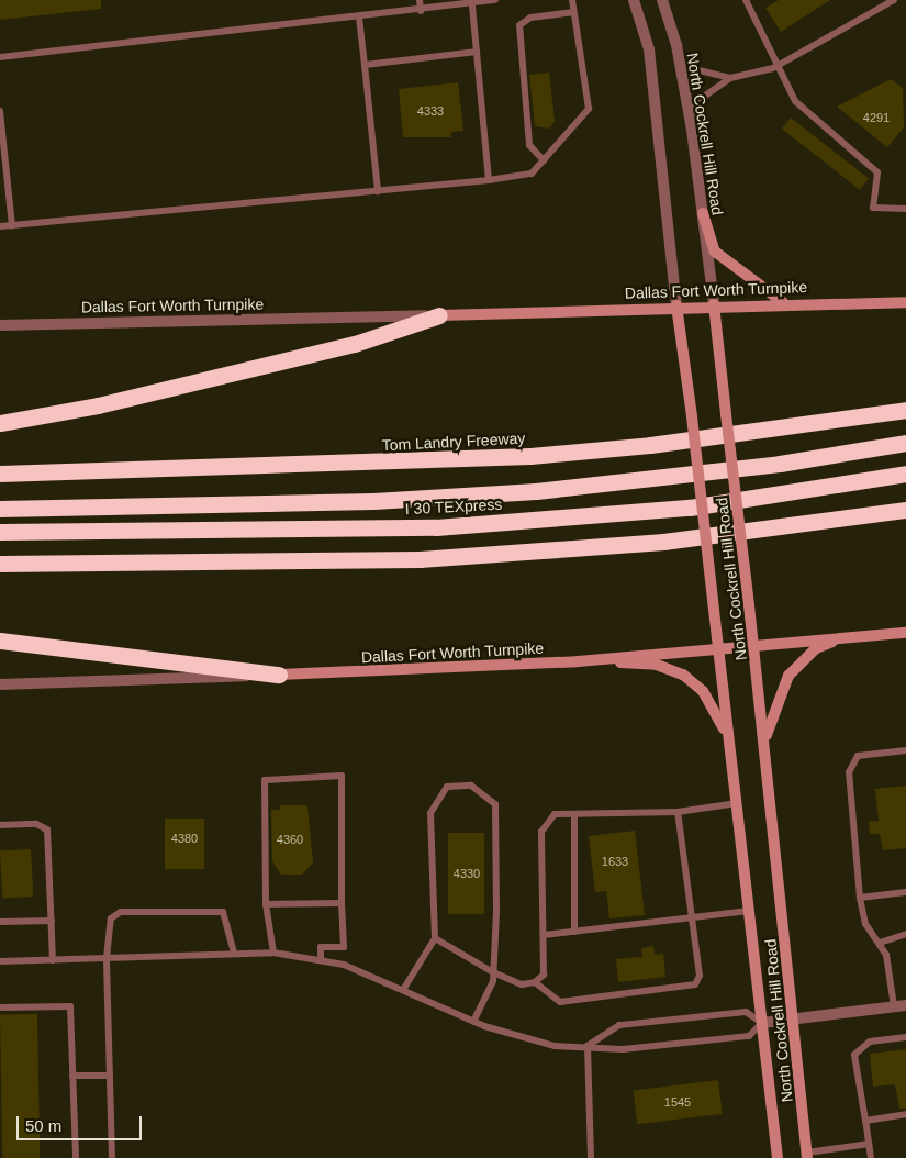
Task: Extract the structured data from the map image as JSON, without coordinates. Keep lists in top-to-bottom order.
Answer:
{
  "streets": {
    "highway": ["Tom Landry Freeway", "I 30 TEXpress"],
    "main road": ["North Cockrell Hill Road", "Dallas Fort Worth Turnpike"]
  },
  "crossings": [
    ["North Cockrell Hill Road", "Dallas Fort Worth Turnpike"]
  ],
  "house_numbers": [
    "4333",
    "4291",
    "4380",
    "4360",
    "1633",
    "4330",
    "1545"
  ],
  "scale_bar": "50 m"
}
